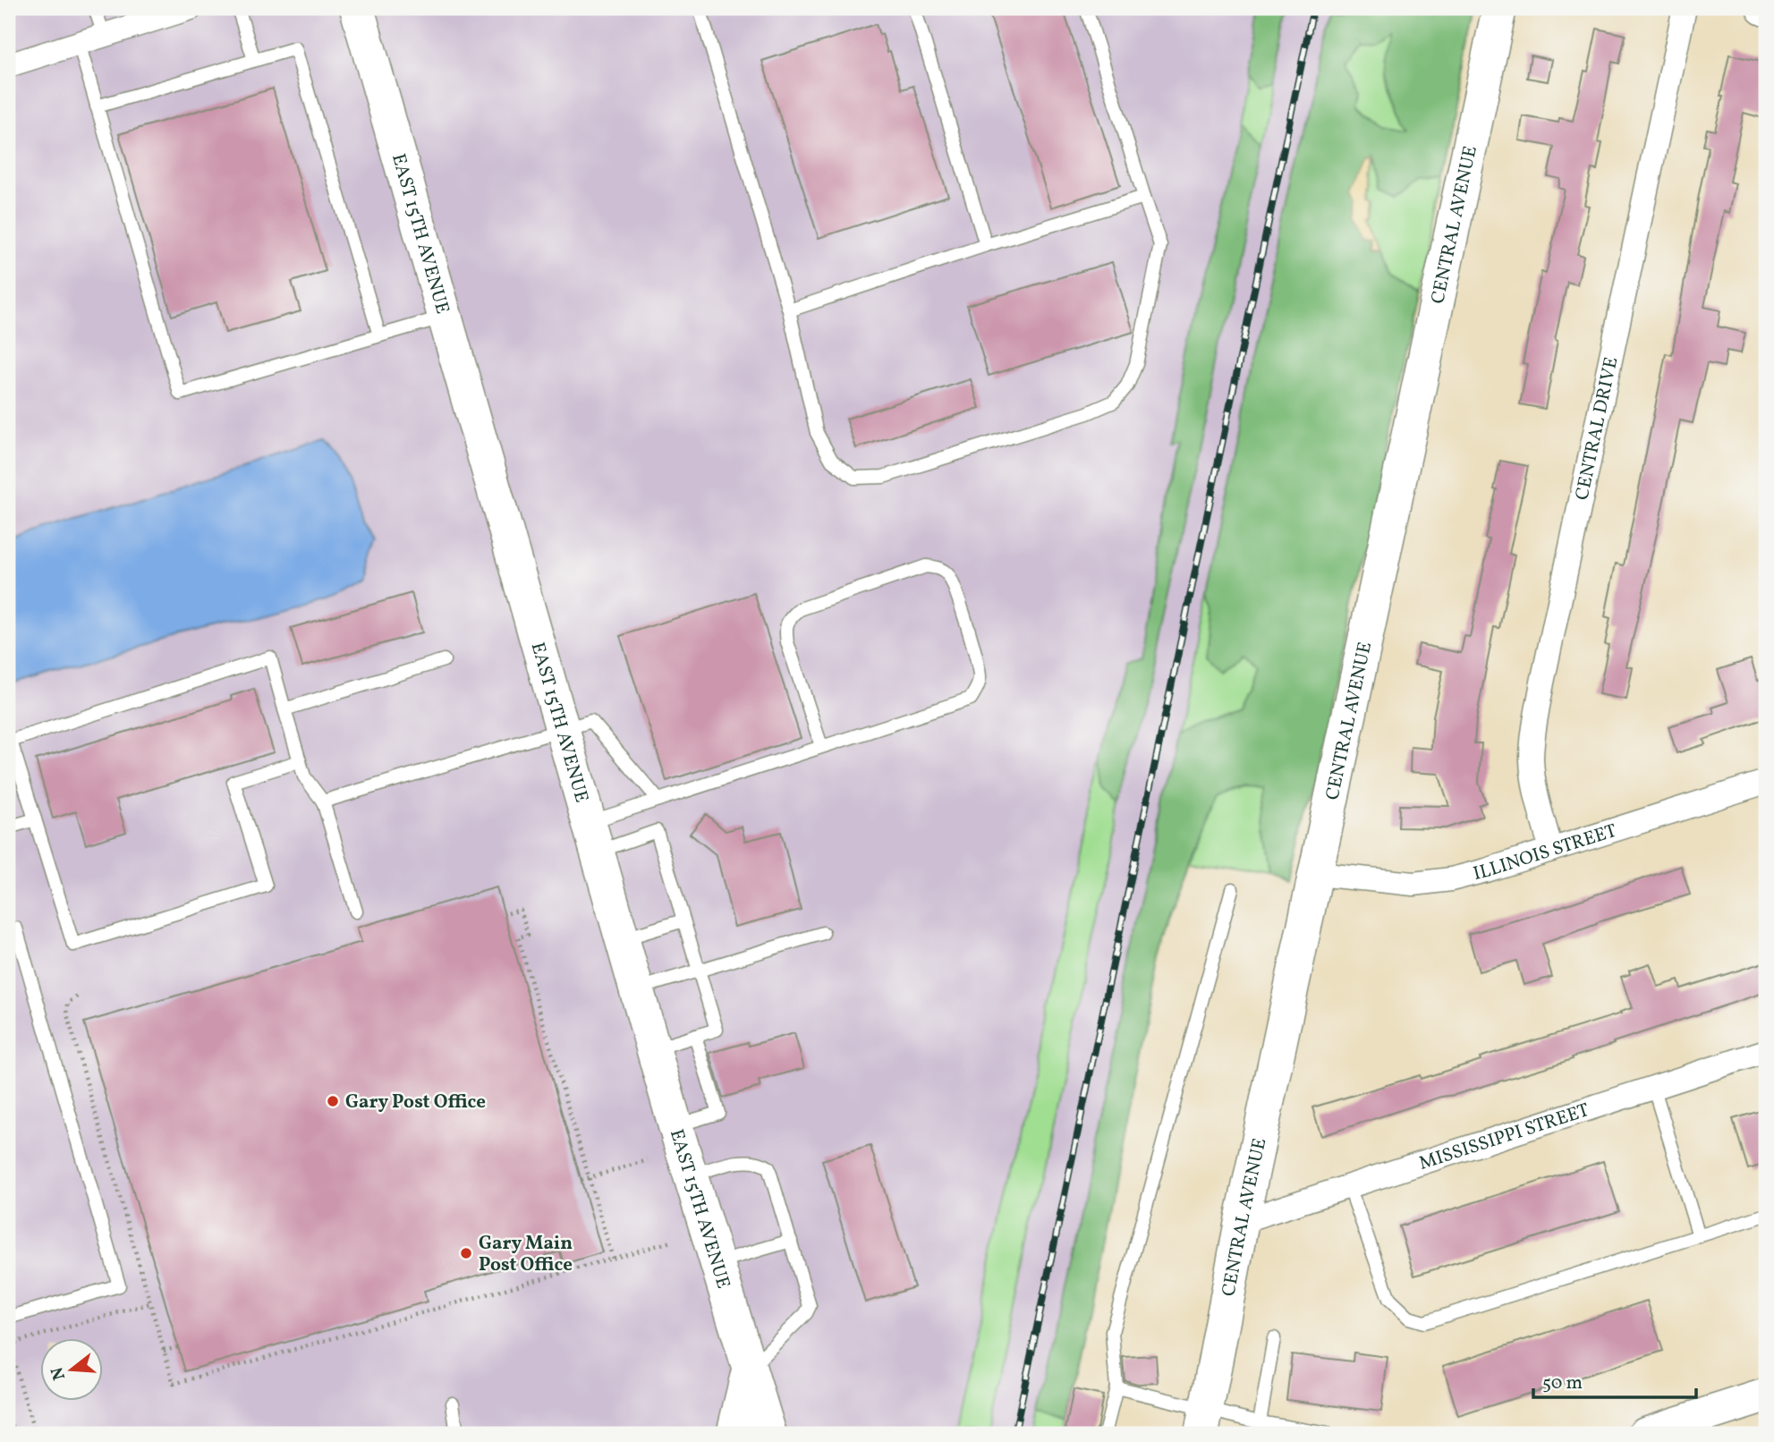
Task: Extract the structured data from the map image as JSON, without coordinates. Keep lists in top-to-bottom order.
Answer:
{
  "streets": {
    "main road": ["CENTRAL AVENUE", "EAST 15TH AVENUE"],
    "street": ["CENTRAL DRIVE", "ILLINOIS STREET", "MISSISSIPPI STREET"]
  },
  "crossings": [
    ["CENTRAL AVENUE", "ILLINOIS STREET"],
    ["CENTRAL AVENUE", "MISSISSIPPI STREET"],
    ["CENTRAL DRIVE", "ILLINOIS STREET"]
  ],
  "places": ["Gary Post Office", "Gary Main Post Office"],
  "scale_bar": "50 m",
  "north": "left"
}
